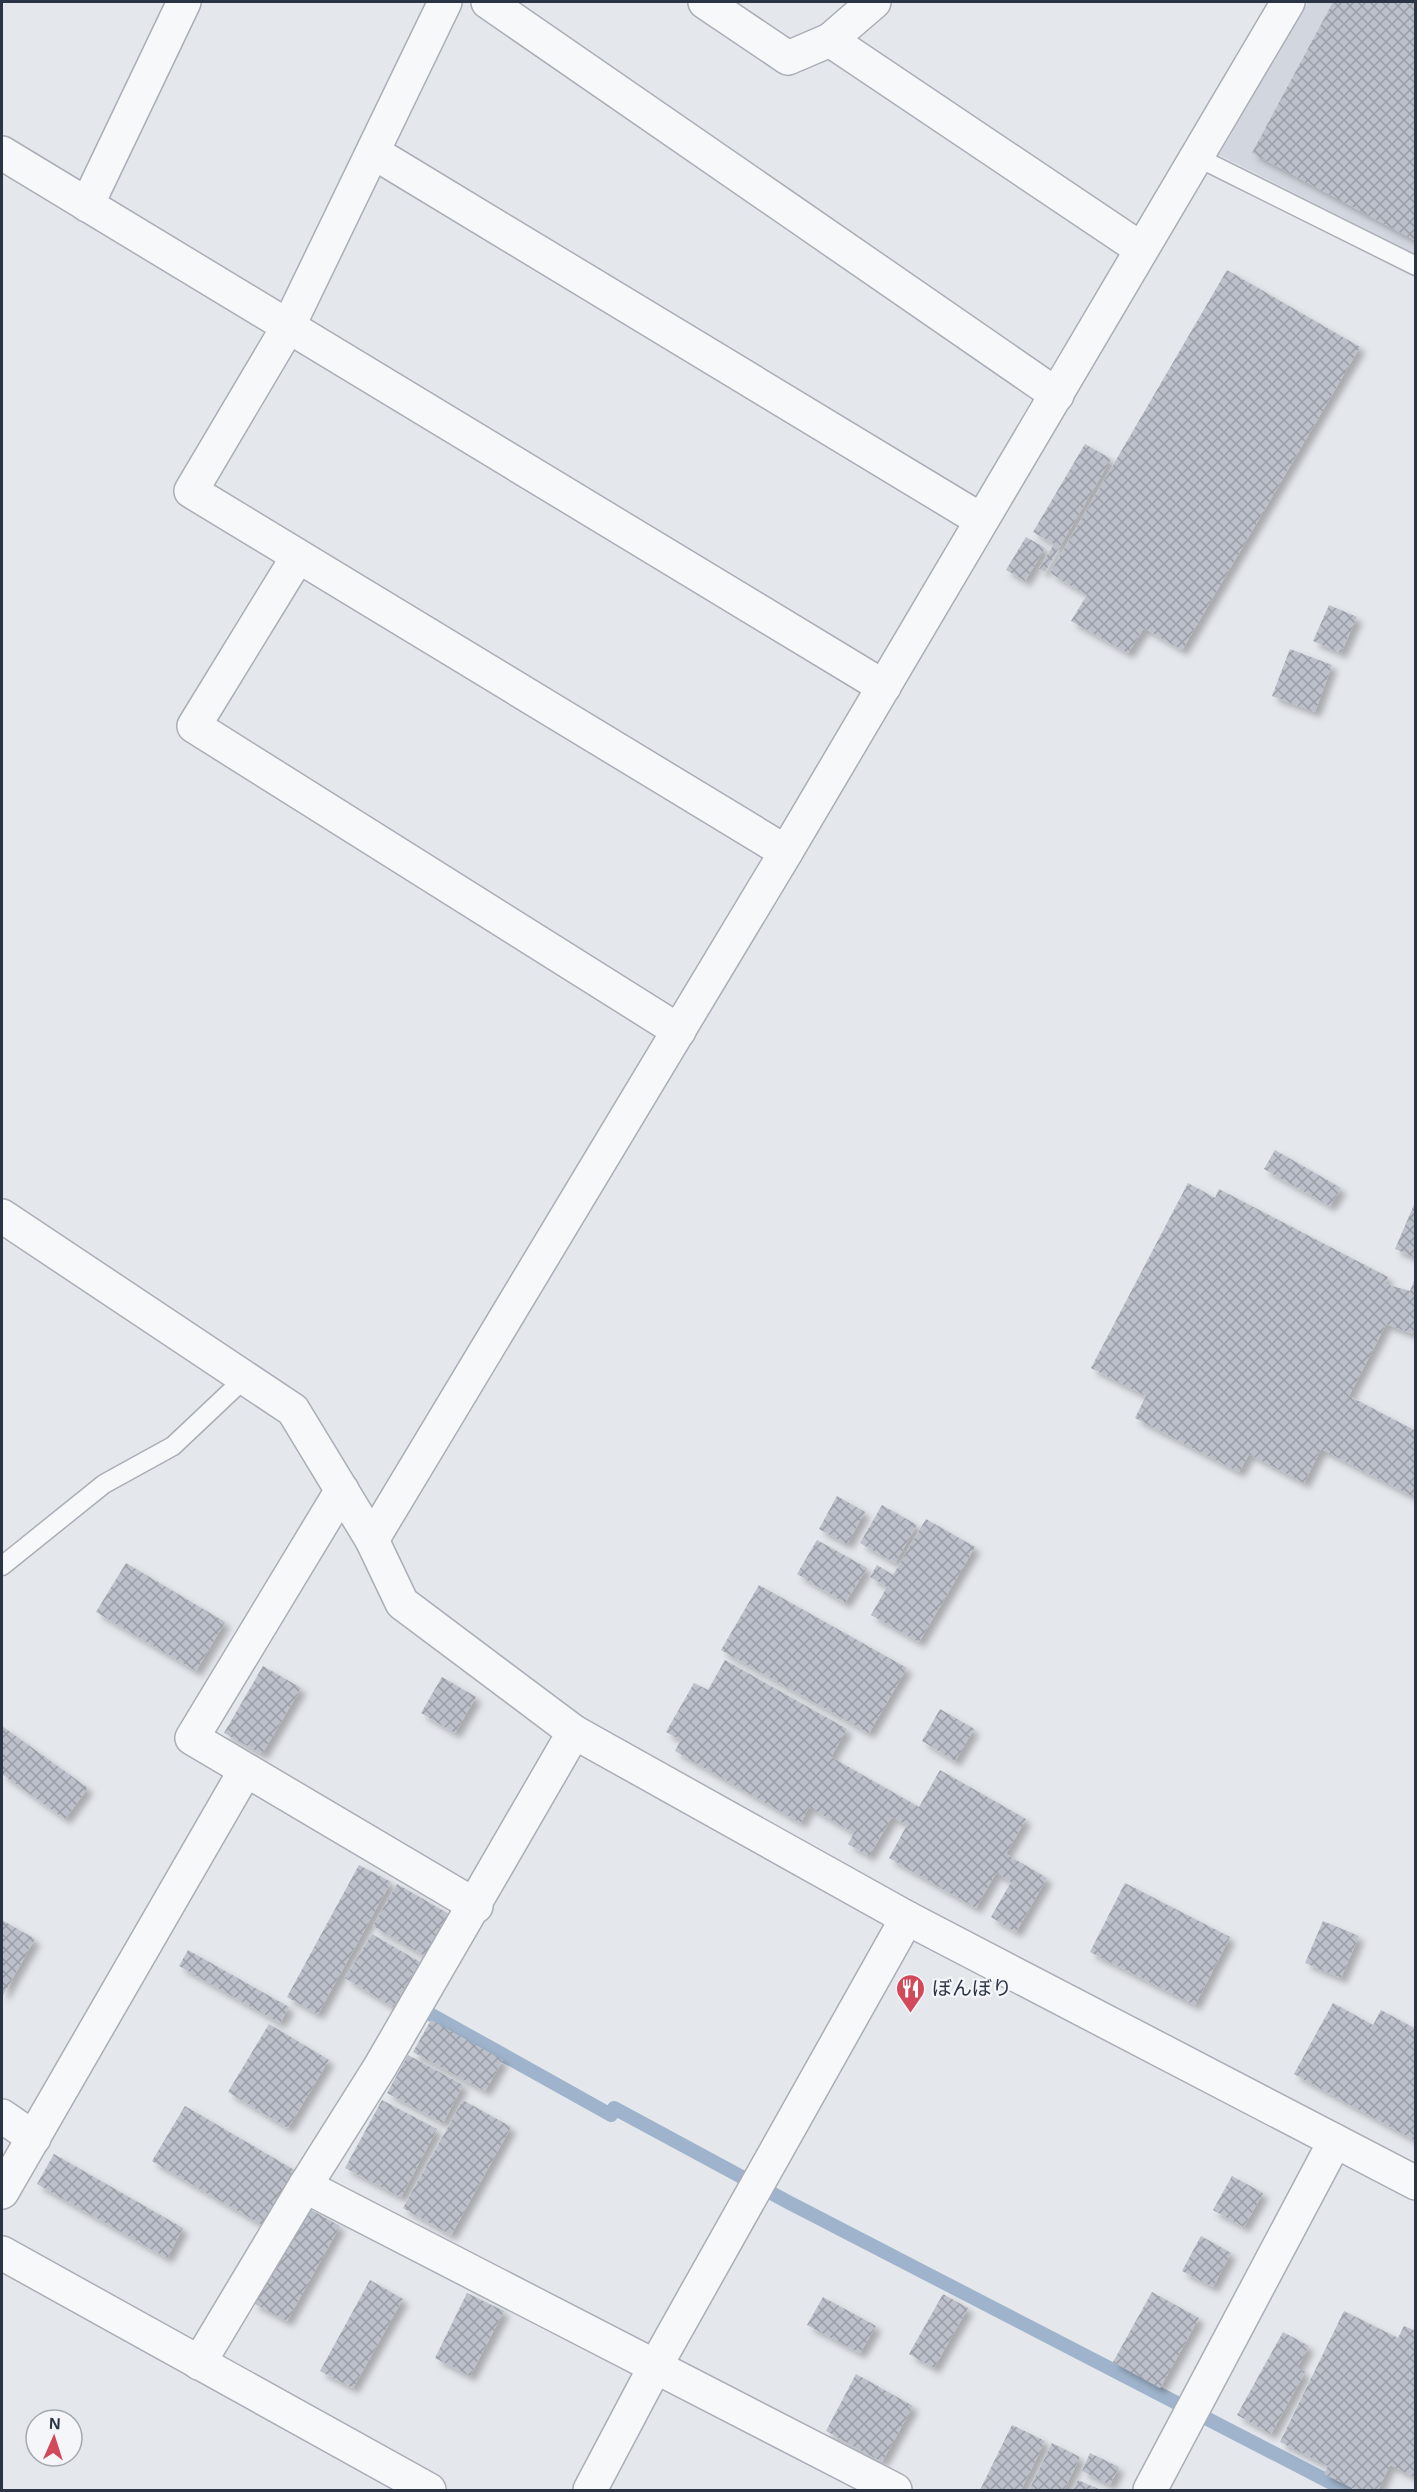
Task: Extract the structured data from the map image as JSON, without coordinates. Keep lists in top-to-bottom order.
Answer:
{
  "places": {
    "restaurant": ["ぼんぼり"]
  },
  "north": "top"
}
